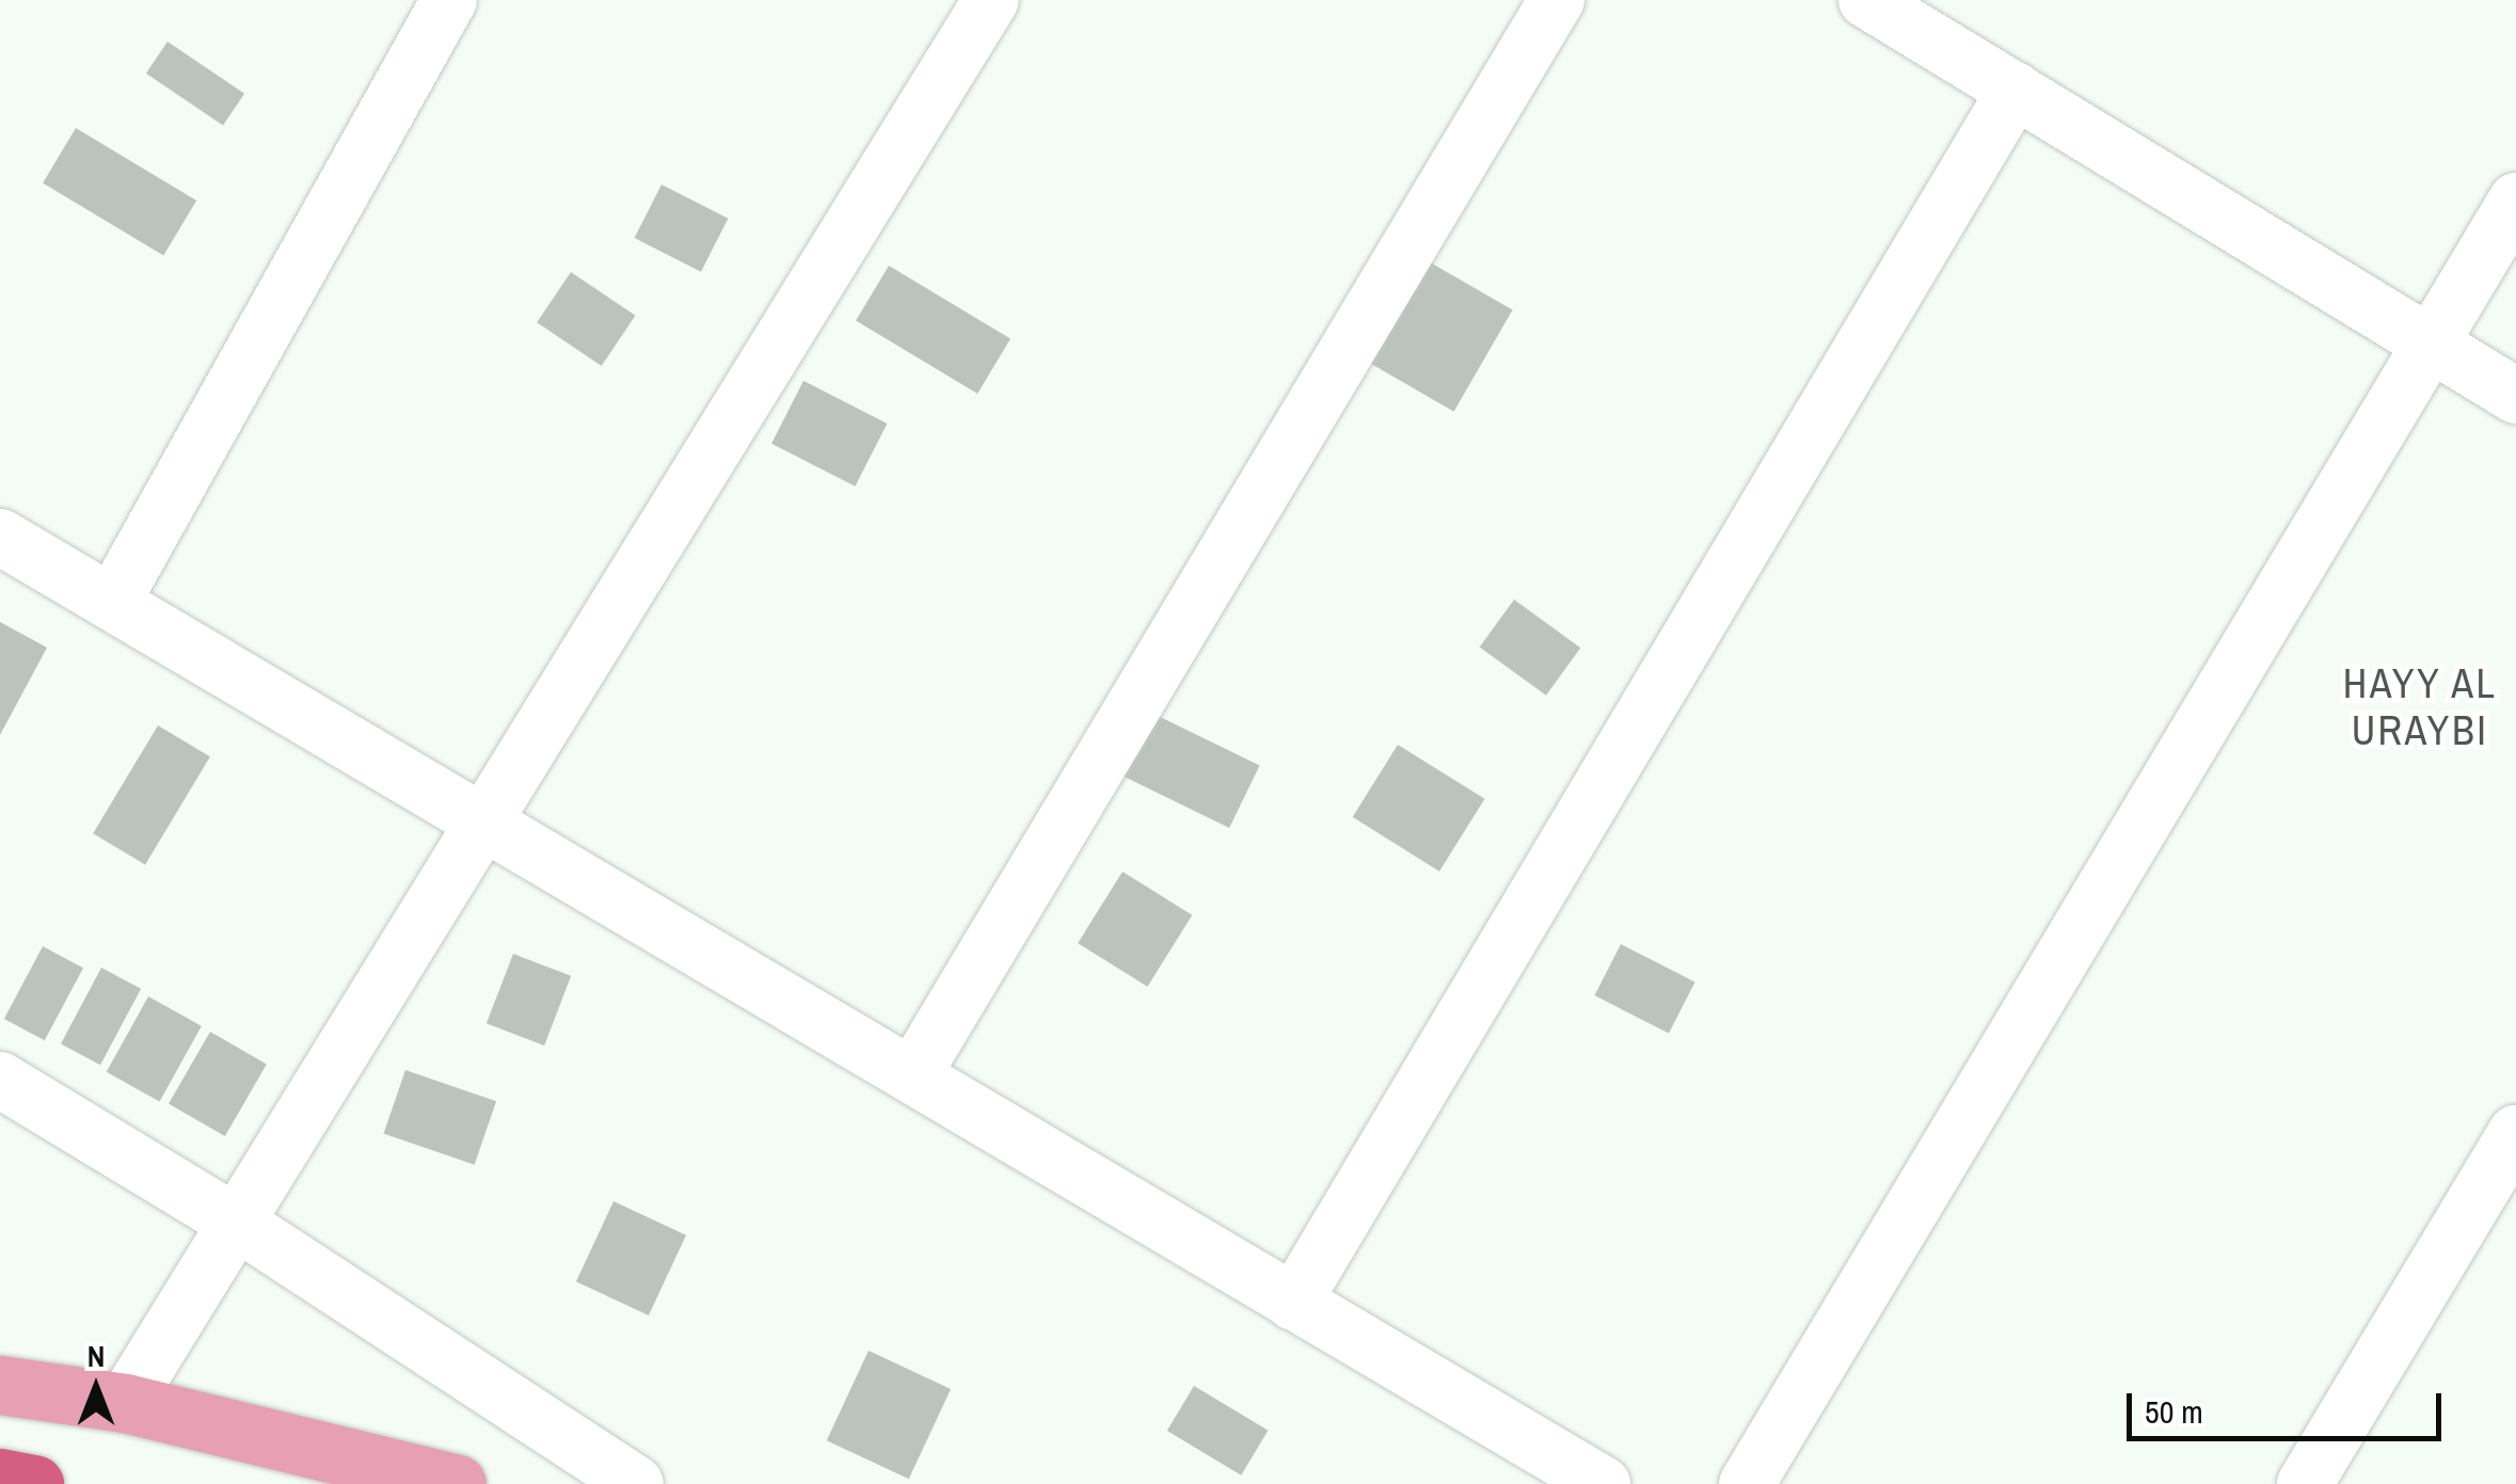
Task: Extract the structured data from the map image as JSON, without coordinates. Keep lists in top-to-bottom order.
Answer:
{
  "districts": ["HAYY AL URAYBI"],
  "scale_bar": "50 m",
  "north": "top"
}
